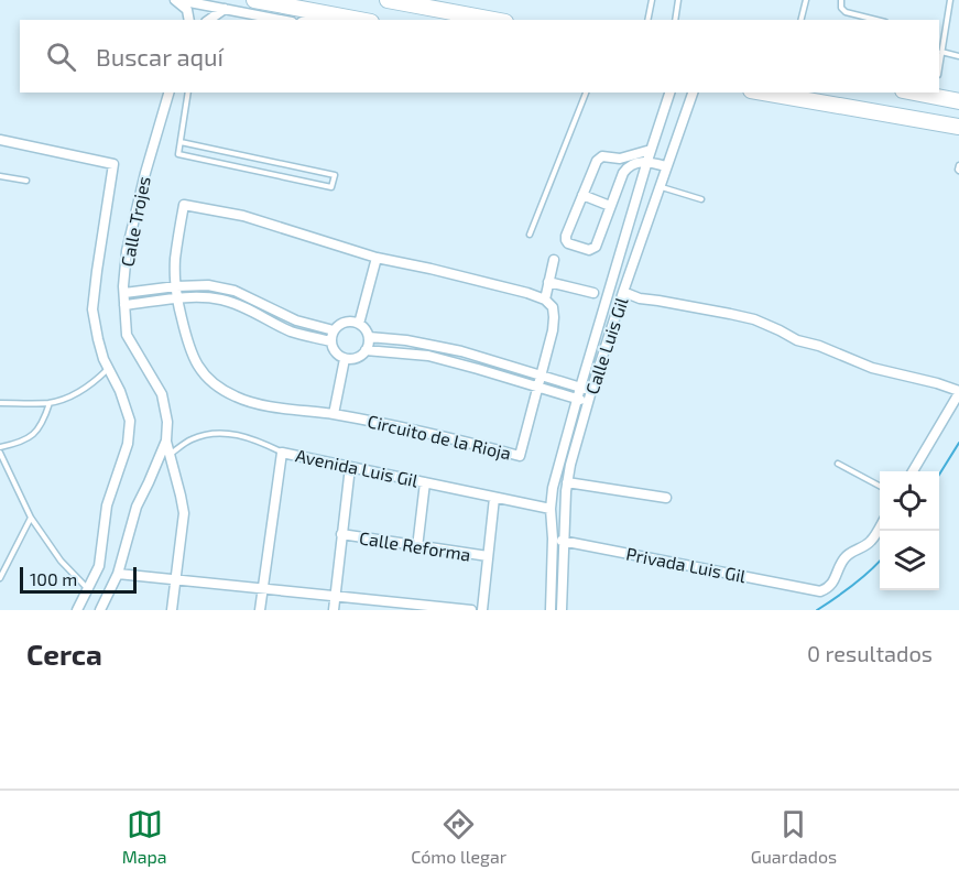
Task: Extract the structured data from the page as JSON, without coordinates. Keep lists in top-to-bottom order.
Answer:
{
  "streets": {
    "street": [
      "Calle Trojes",
      "Calle Luis Gil",
      "Circuito de la Rioja",
      "Avenida Luis Gil",
      "Calle Reforma",
      "Privada Luis Gil"
    ]
  },
  "crossings": [
    ["Calle Luis Gil", "Avenida Luis Gil"],
    ["Calle Luis Gil", "Privada Luis Gil"],
    ["Avenida Luis Gil", "Calle Reforma"]
  ],
  "scale_bar": "100 m",
  "page": {
    "search": "Buscar aquí",
    "scale": "100 m",
    "heading": ["Cerca", "0 resultados"],
    "nav": ["Mapa", "Cómo llegar", "Guardados"]
  }
}
